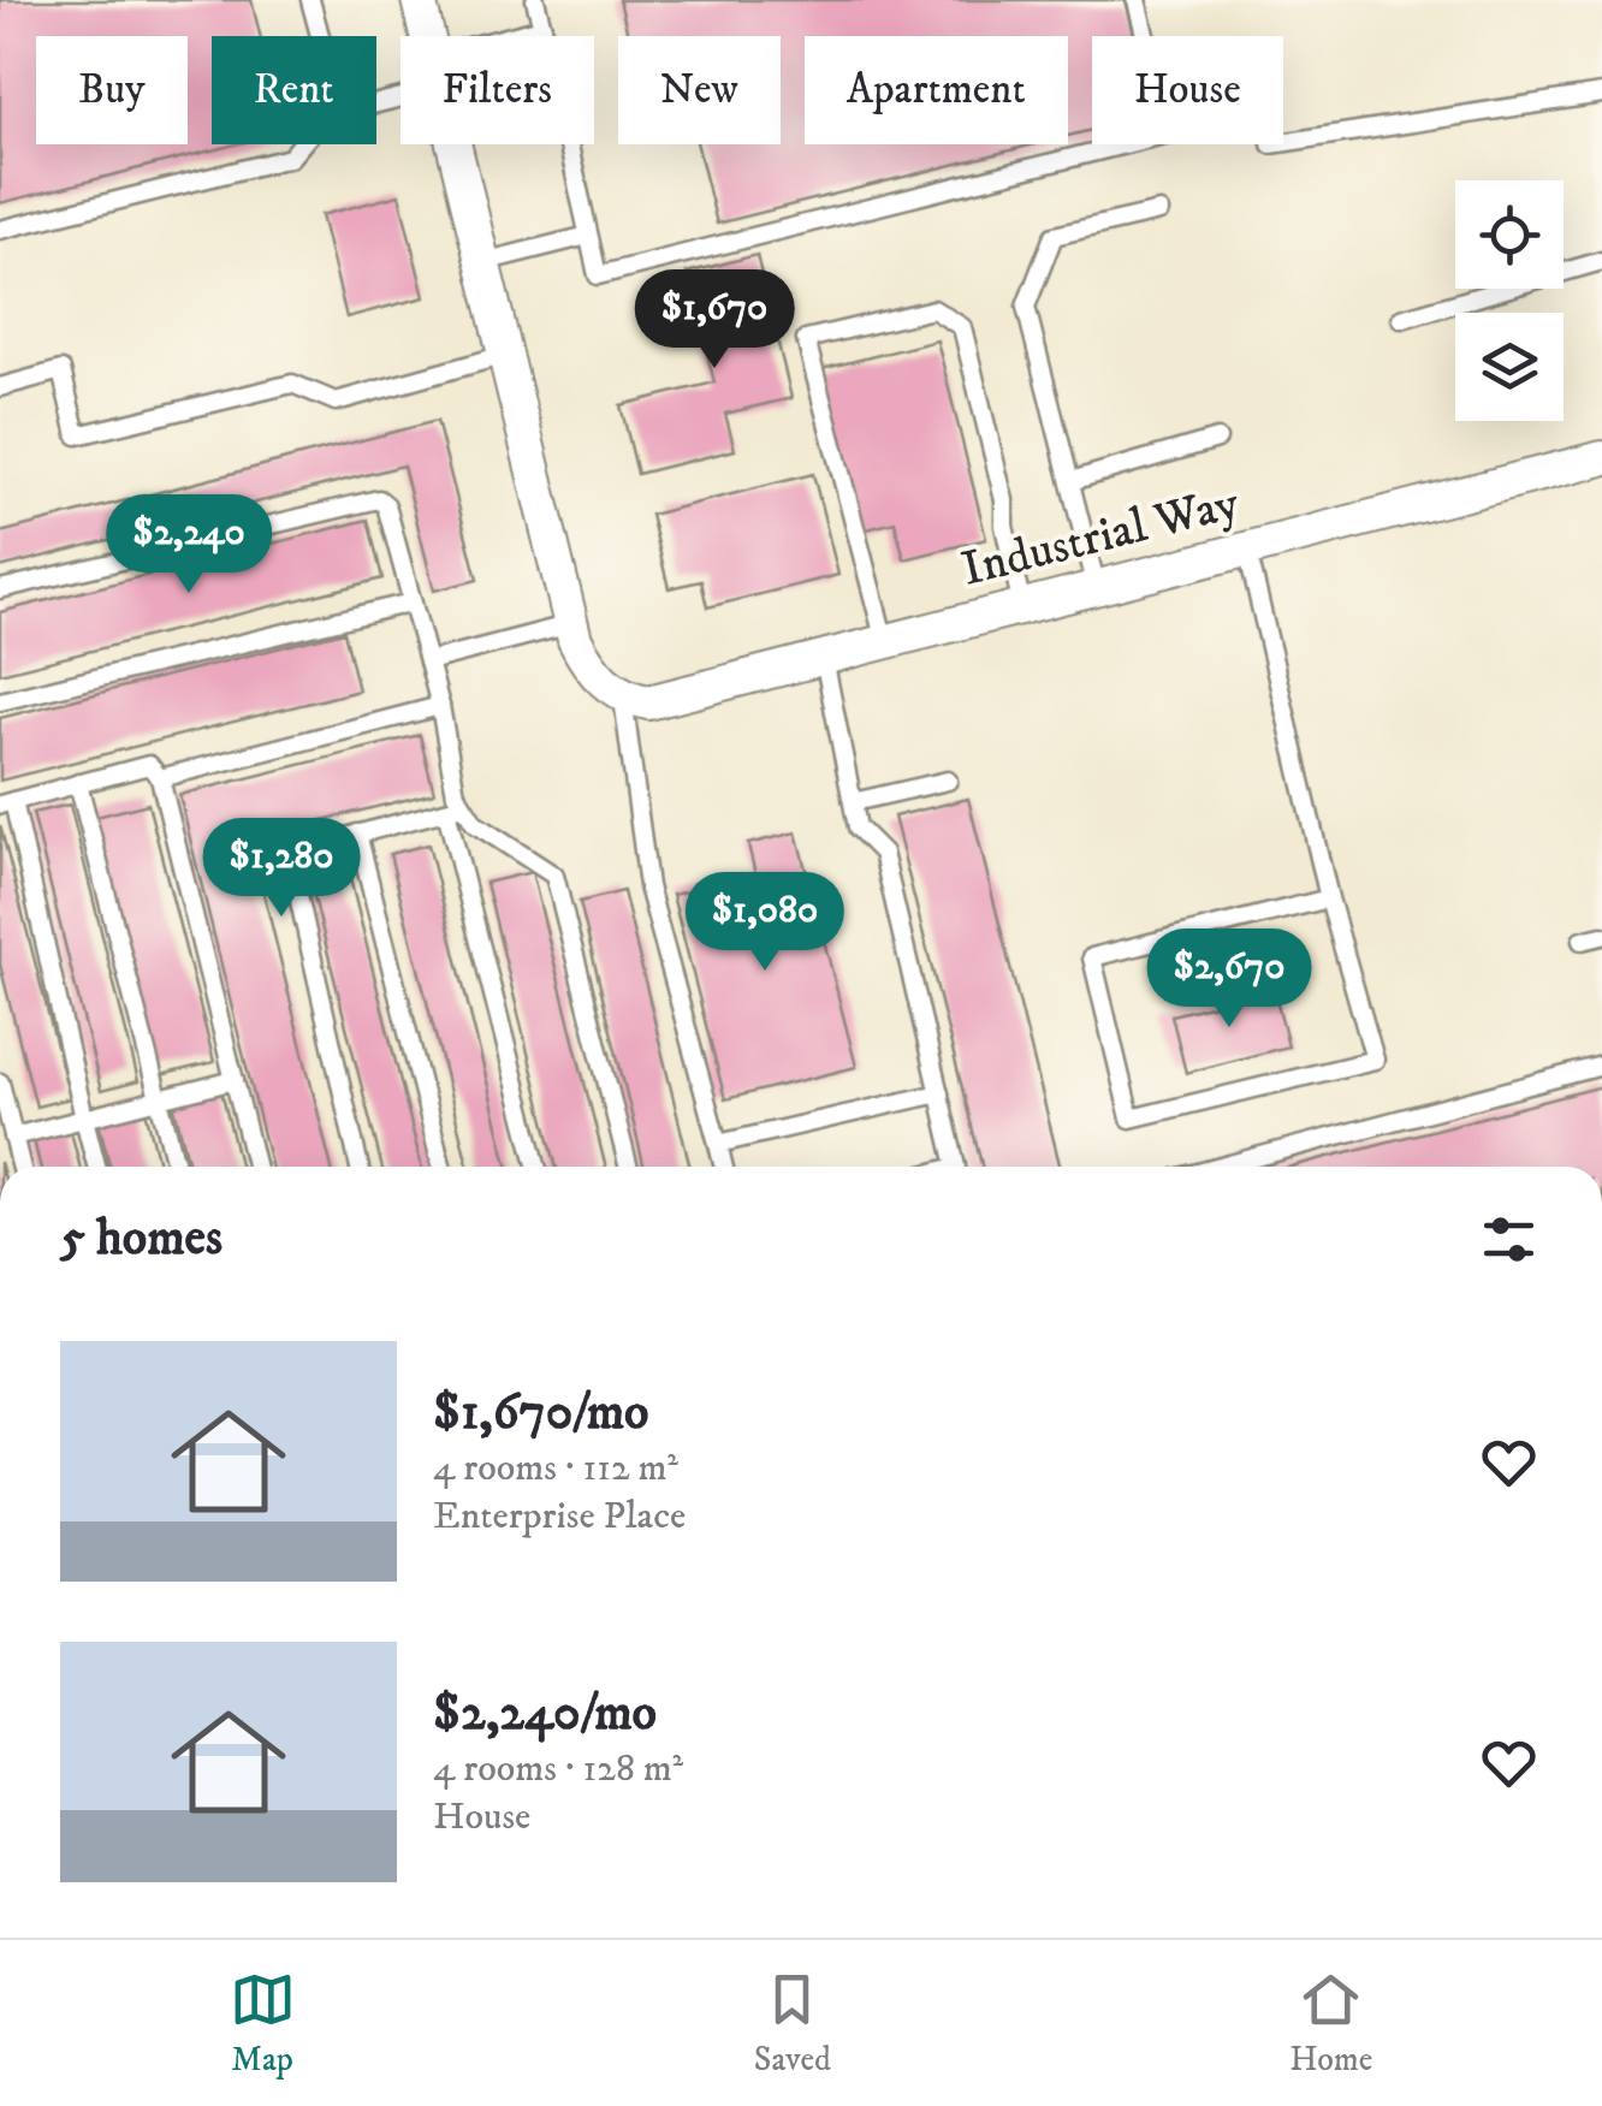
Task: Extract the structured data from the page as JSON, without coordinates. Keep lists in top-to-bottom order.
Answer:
{
  "streets": {
    "street": ["Industrial Way"]
  },
  "page": {
    "chip": [
      "Buy",
      "Rent",
      "Filters",
      "New",
      "Apartment",
      "House"
    ],
    "price": [
      "$1,670",
      "$2,240",
      "$1,280",
      "$1,080",
      "$2,670"
    ],
    "heading": "5 homes",
    "list": [
      {
        "name": "$1,670/mo",
        "note": "4 rooms · 112 m² · Enterprise Place"
      },
      {
        "name": "$2,240/mo",
        "note": "4 rooms · 128 m² · House"
      }
    ],
    "tabs": ["Map", "Saved", "Home"]
  }
}
